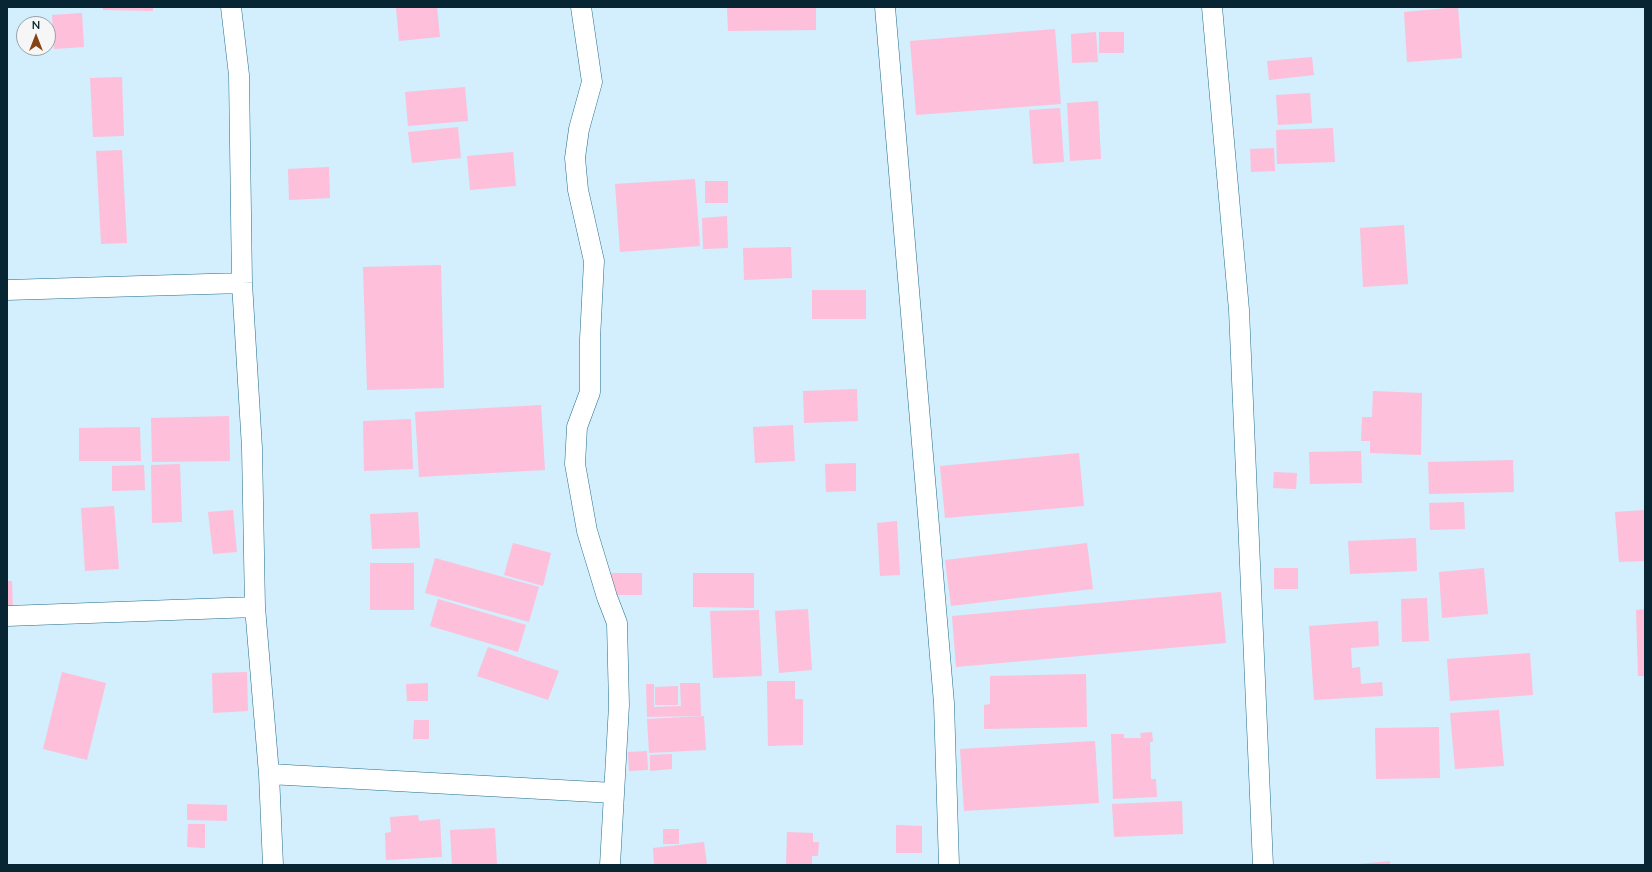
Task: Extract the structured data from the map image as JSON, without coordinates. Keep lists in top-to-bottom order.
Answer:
{
  "north": "top"
}
